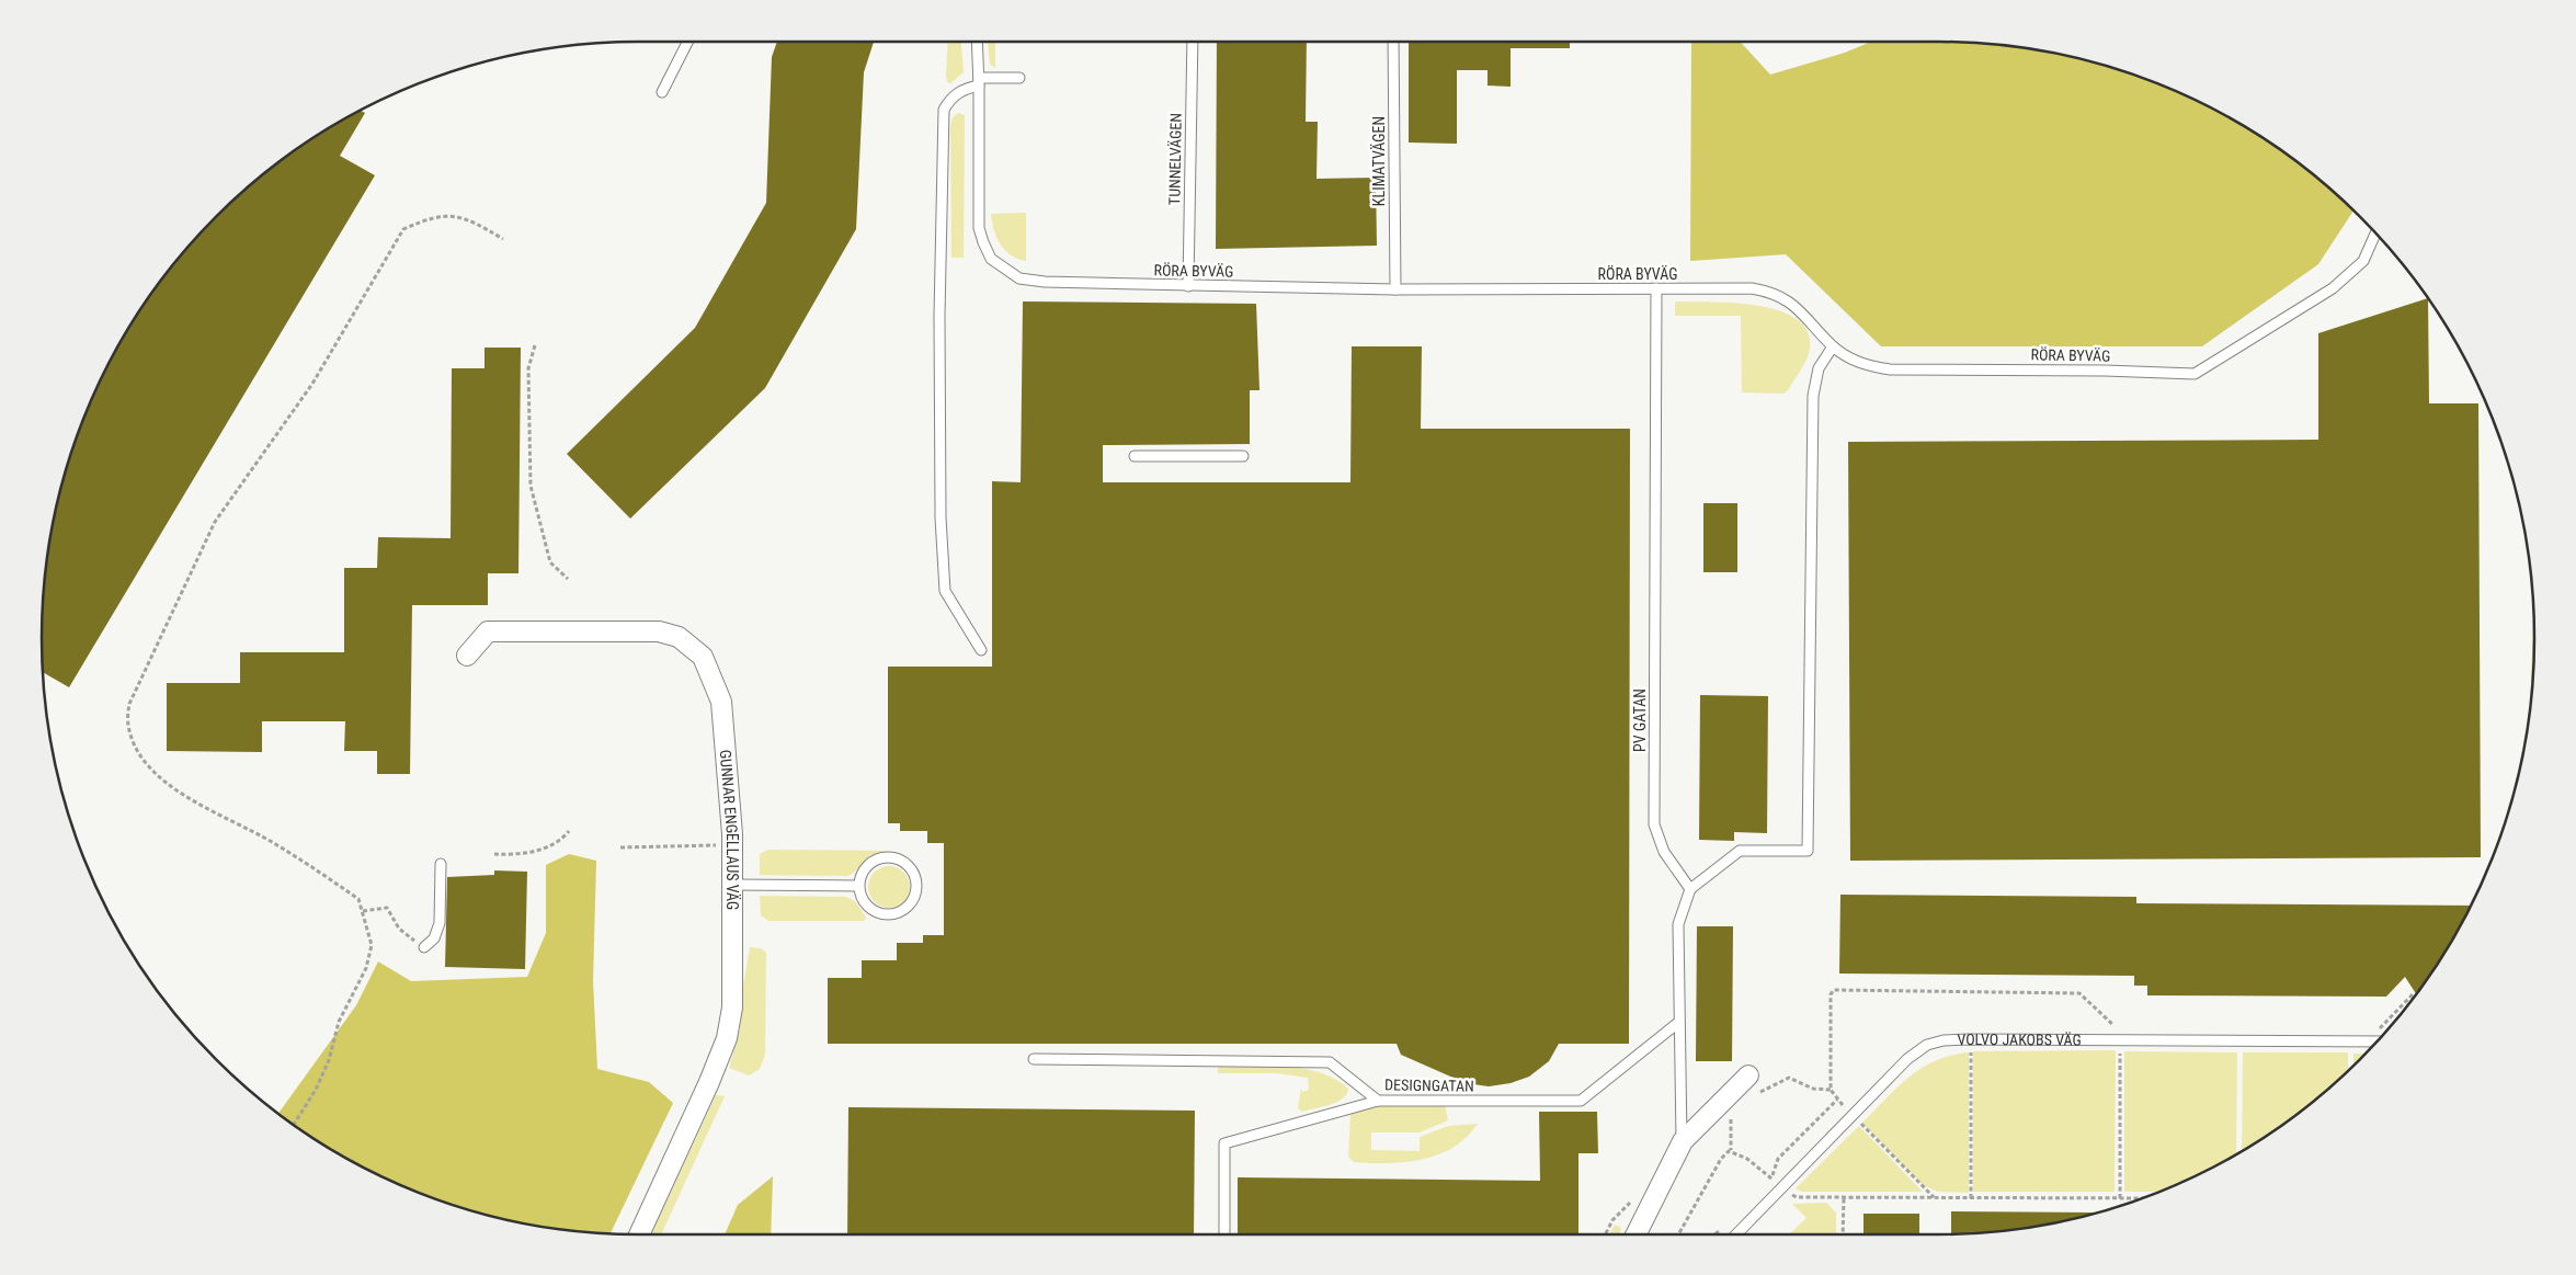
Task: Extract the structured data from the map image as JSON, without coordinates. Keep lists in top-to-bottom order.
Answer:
{
  "streets": {
    "street": ["GUNNAR ENGELLAUS VÄG"],
    "lane": [
      "TUNNELVÄGEN",
      "KLIMATVÄGEN",
      "RÖRA BYVÄG",
      "PV GATAN",
      "VOLVO JAKOBS VÄG",
      "DESIGNGATAN"
    ]
  },
  "crossings": [
    ["TUNNELVÄGEN", "RÖRA BYVÄG"],
    ["KLIMATVÄGEN", "RÖRA BYVÄG"],
    ["RÖRA BYVÄG", "PV GATAN"]
  ]
}
